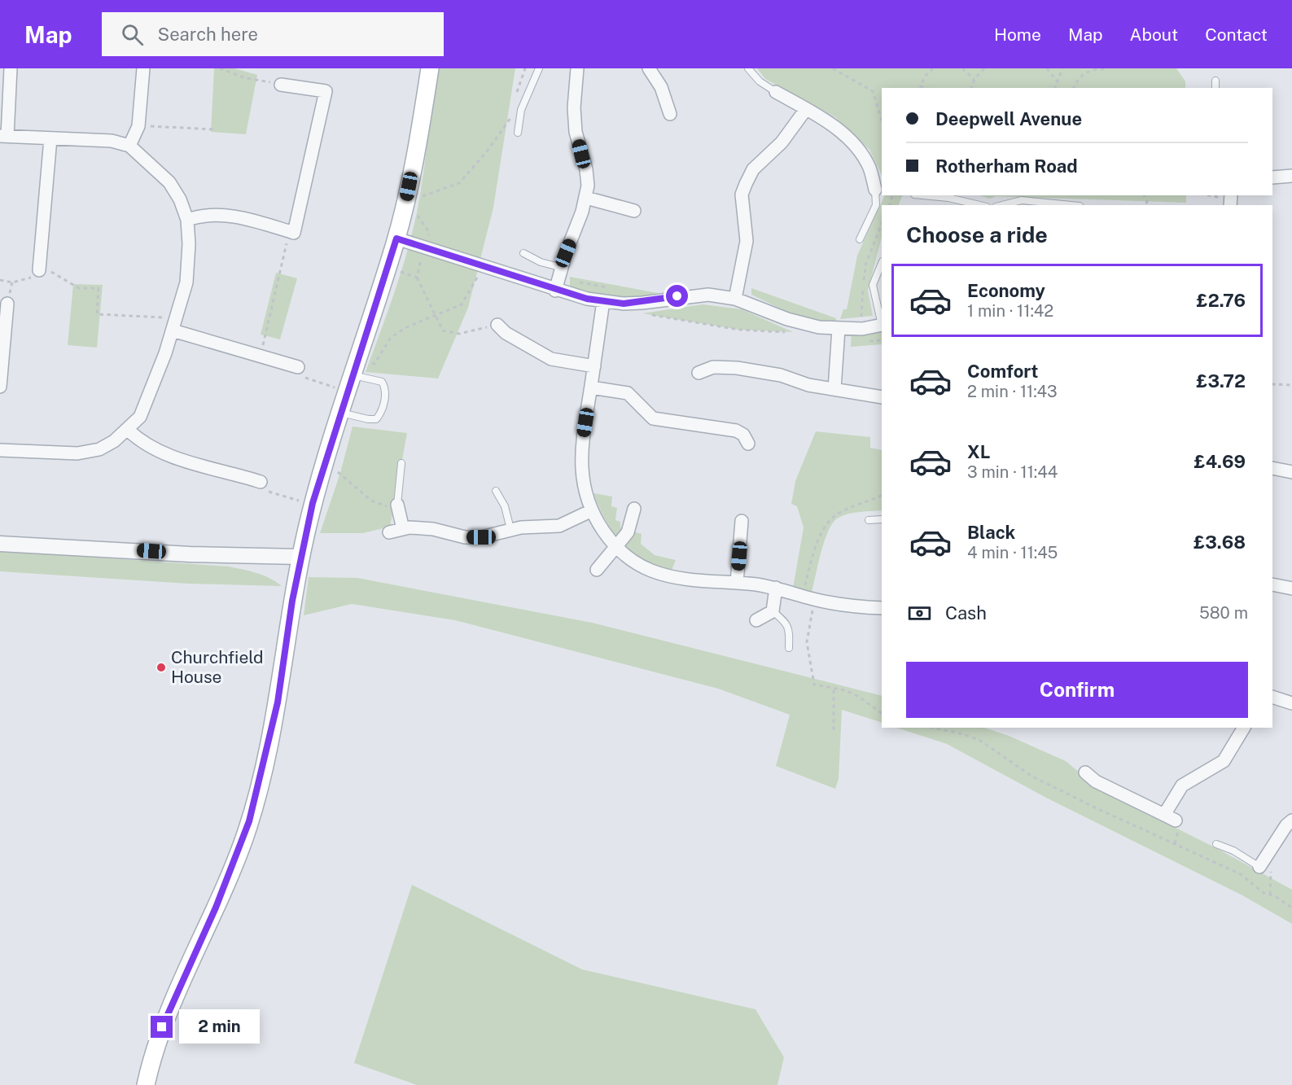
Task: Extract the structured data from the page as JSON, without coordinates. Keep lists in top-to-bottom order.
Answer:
{
  "places": ["Churchfield House"],
  "page": {
    "header": "Map",
    "search": "Search here",
    "nav": [
      "Home",
      "Map",
      "About",
      "Contact"
    ],
    "banner": ["Deepwell Avenue", "Rotherham Road"],
    "heading": "Choose a ride",
    "list": [
      {
        "name": "Economy",
        "note": "1 min · 11:42",
        "value": "£2.76"
      },
      {
        "name": "Comfort",
        "note": "2 min · 11:43",
        "value": "£3.72"
      },
      {
        "name": "XL",
        "note": "3 min · 11:44",
        "value": "£4.69"
      },
      {
        "name": "Black",
        "note": "4 min · 11:45",
        "value": "£3.68"
      }
    ],
    "pay": ["Cash", "580 m"],
    "buttons": "Confirm",
    "bubble": "2 min"
  }
}
